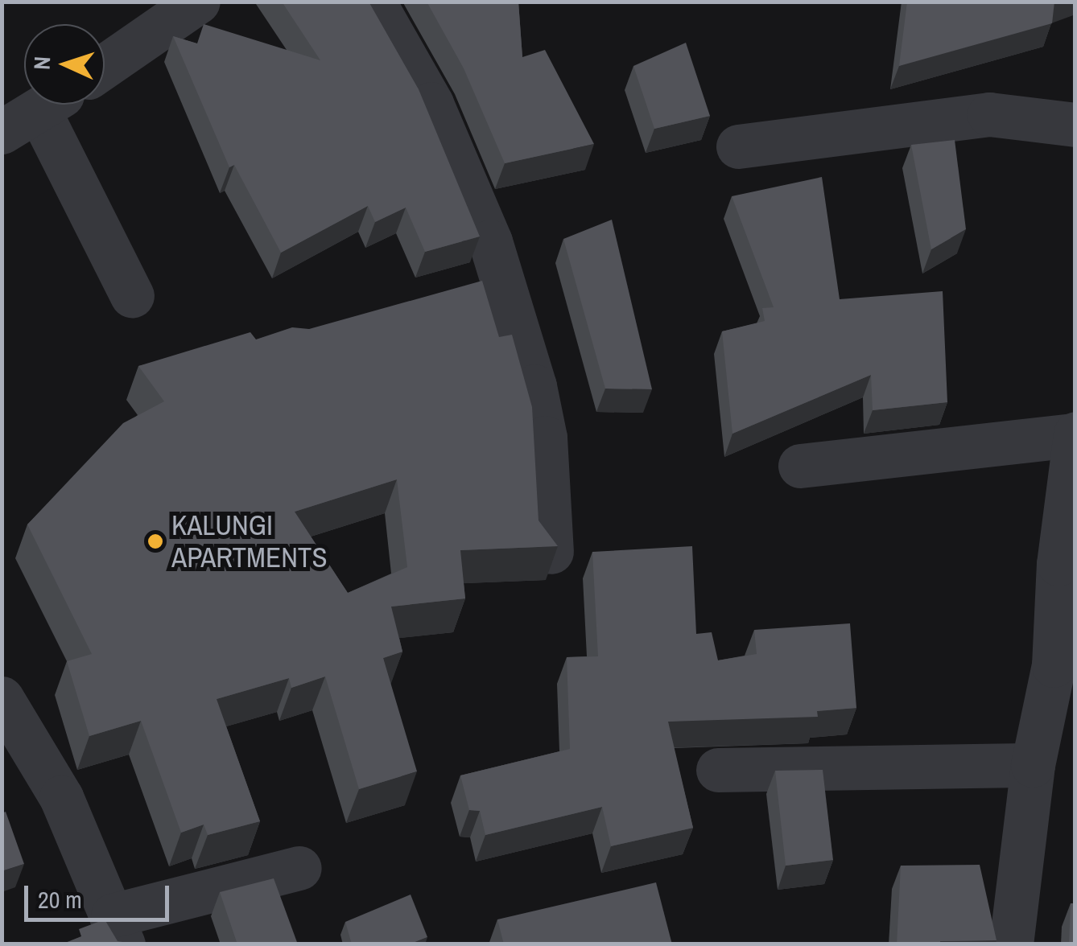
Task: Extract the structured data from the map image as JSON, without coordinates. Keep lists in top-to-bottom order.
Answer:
{
  "places": ["KALUNGI APARTMENTS"],
  "scale_bar": "20 m",
  "north": "left"
}
